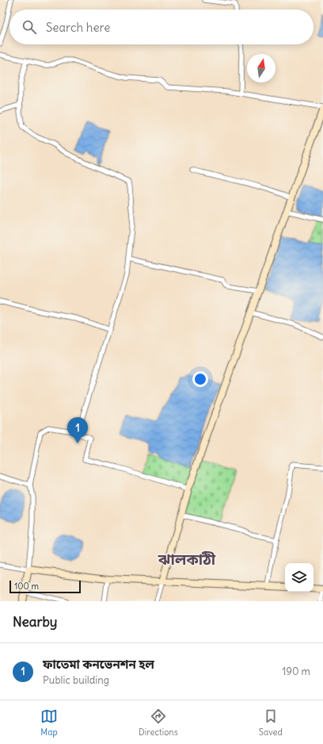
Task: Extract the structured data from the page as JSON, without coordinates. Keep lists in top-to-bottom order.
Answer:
{
  "districts": ["ঝালকাঠী"],
  "scale_bar": "100 m",
  "north": "top",
  "page": {
    "search": "Search here",
    "pins": "1",
    "scale": "100 m",
    "heading": "Nearby",
    "list": [
      {
        "mark": "1",
        "name": "ফাতেমা কনভেনশন হল",
        "note": "Public building",
        "value": "190 m"
      }
    ],
    "nav": ["Map", "Directions", "Saved"]
  }
}
